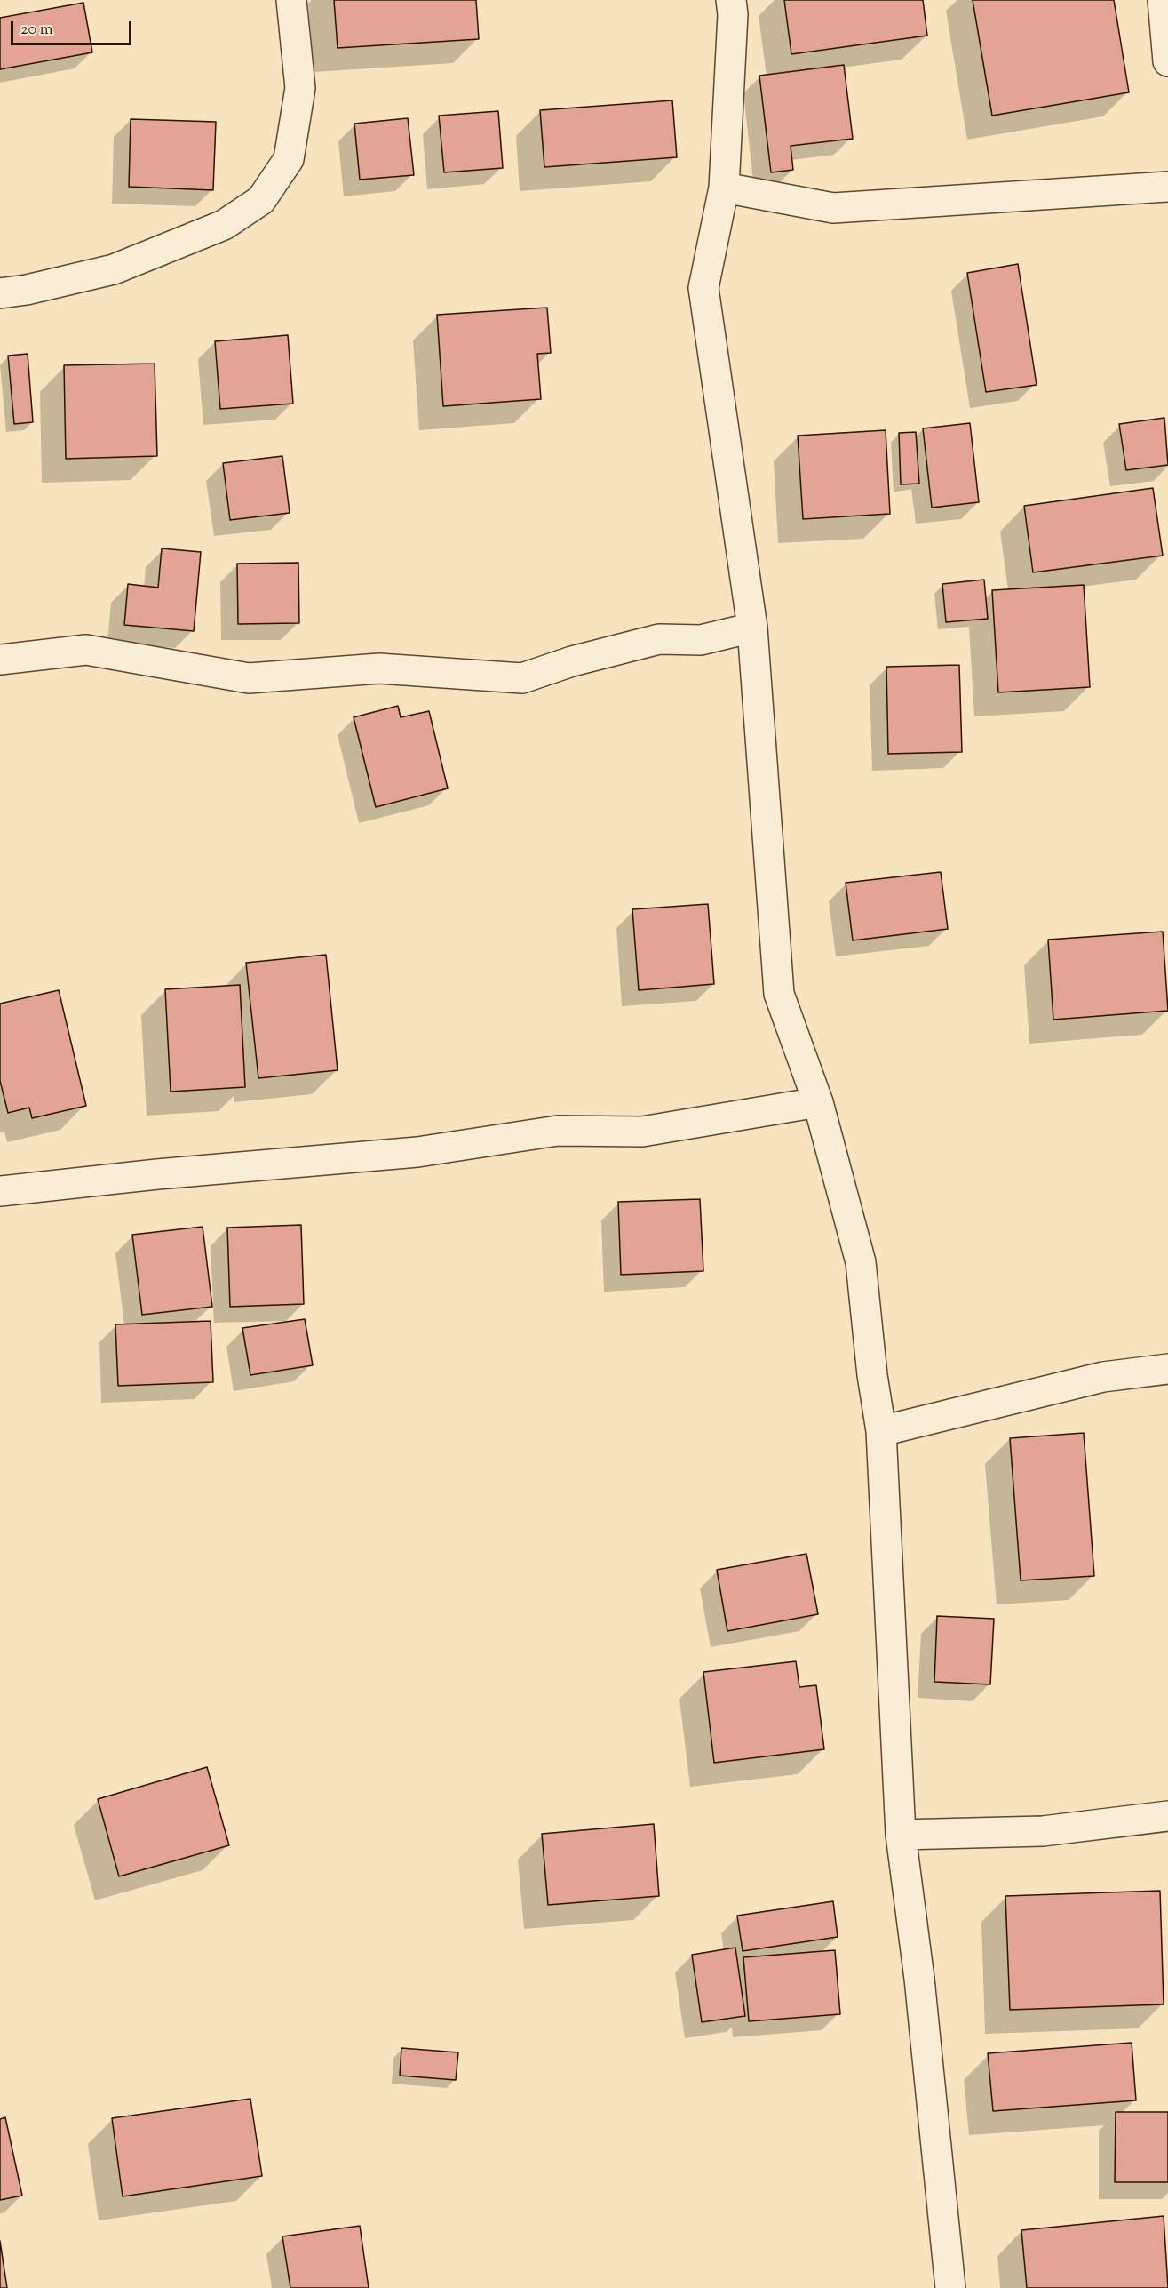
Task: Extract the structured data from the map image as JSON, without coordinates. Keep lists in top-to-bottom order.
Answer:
{
  "scale_bar": "20 m"
}
